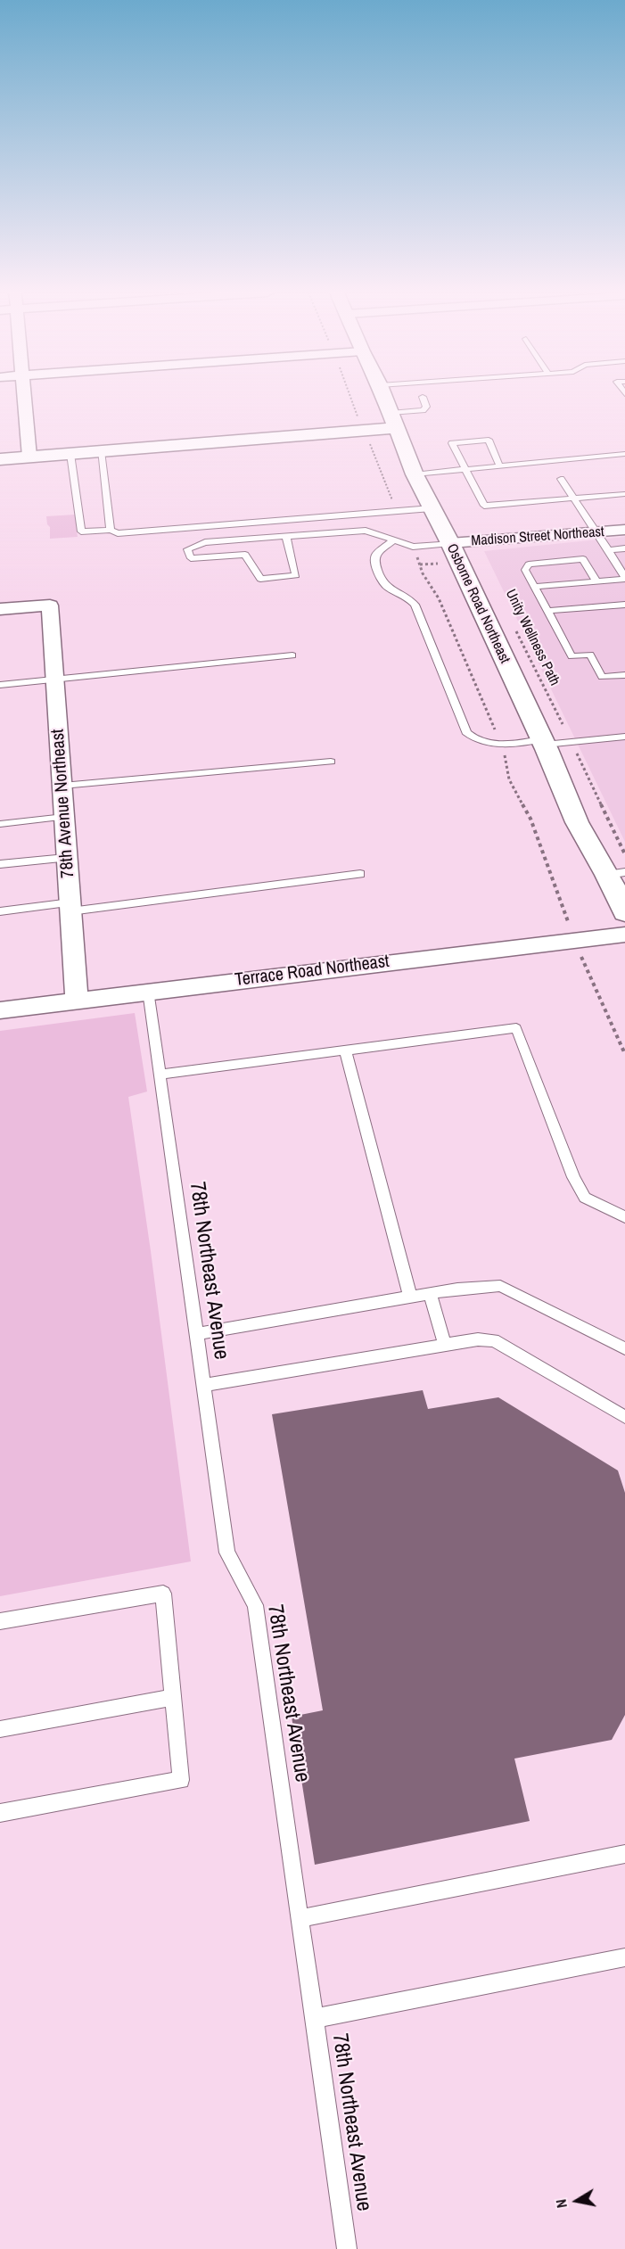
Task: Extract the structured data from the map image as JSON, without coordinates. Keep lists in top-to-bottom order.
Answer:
{
  "streets": {
    "street": [
      "Madison Street Northeast",
      "Osborne Road Northeast",
      "78th Avenue Northeast",
      "Terrace Road Northeast"
    ],
    "lane": ["78th Northeast Avenue"],
    "path": ["Unity Wellness Path"]
  },
  "crossings": [
    ["Madison Street Northeast", "Osborne Road Northeast"],
    ["78th Avenue Northeast", "Terrace Road Northeast"],
    ["Terrace Road Northeast", "78th Northeast Avenue"]
  ],
  "north": "left"
}
